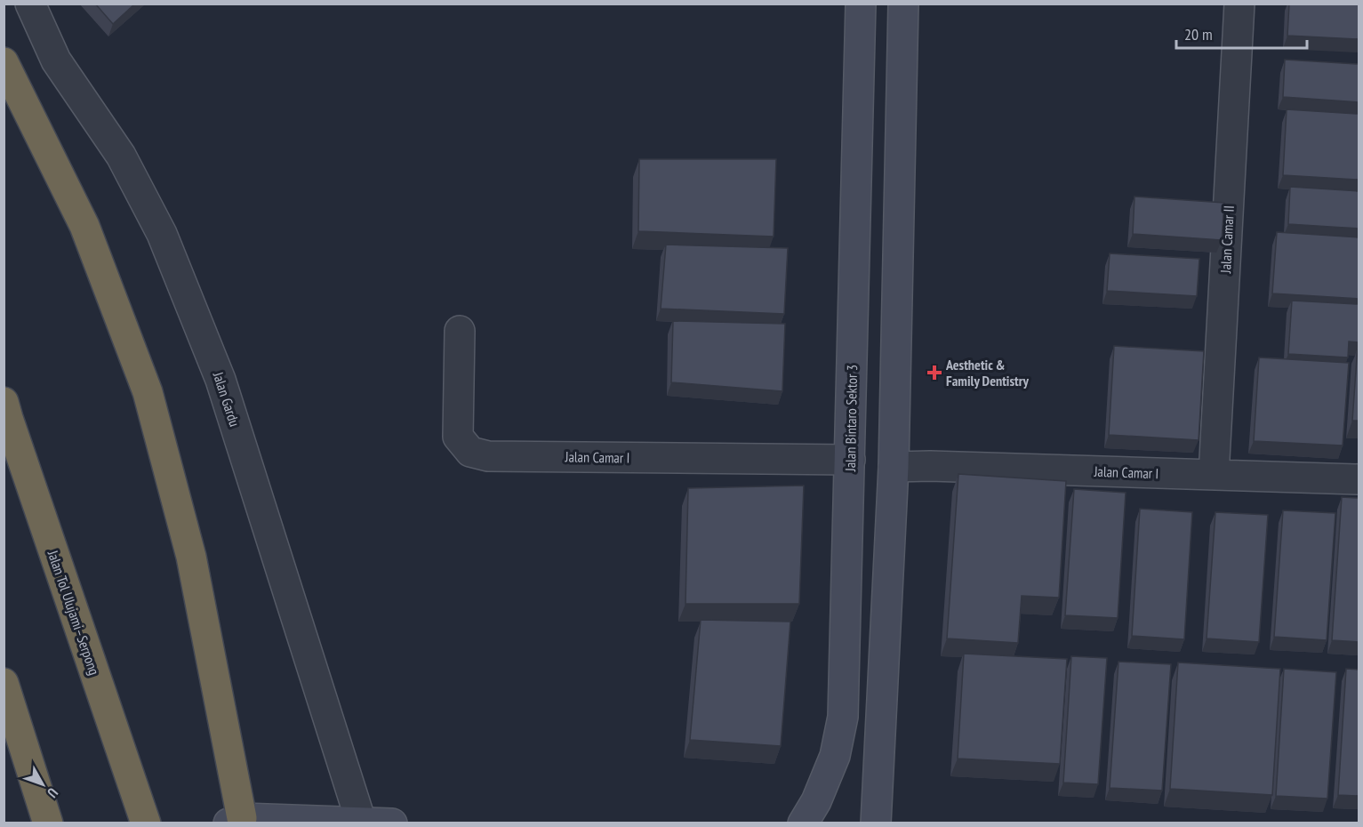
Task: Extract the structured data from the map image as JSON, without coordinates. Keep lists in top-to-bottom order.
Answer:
{
  "streets": {
    "highway": ["Jalan Tol Ulujami–Serpong"],
    "main road": ["Jalan Bintaro Sektor 3"],
    "street": ["Jalan Camar II", "Jalan Gardu", "Jalan Camar I"]
  },
  "crossings": [
    ["Jalan Camar II", "Jalan Camar I"],
    ["Jalan Bintaro Sektor 3", "Jalan Camar I"]
  ],
  "places": {
    "health": ["Aesthetic & Family Dentistry"]
  },
  "scale_bar": "20 m",
  "north": "bottom right"
}
